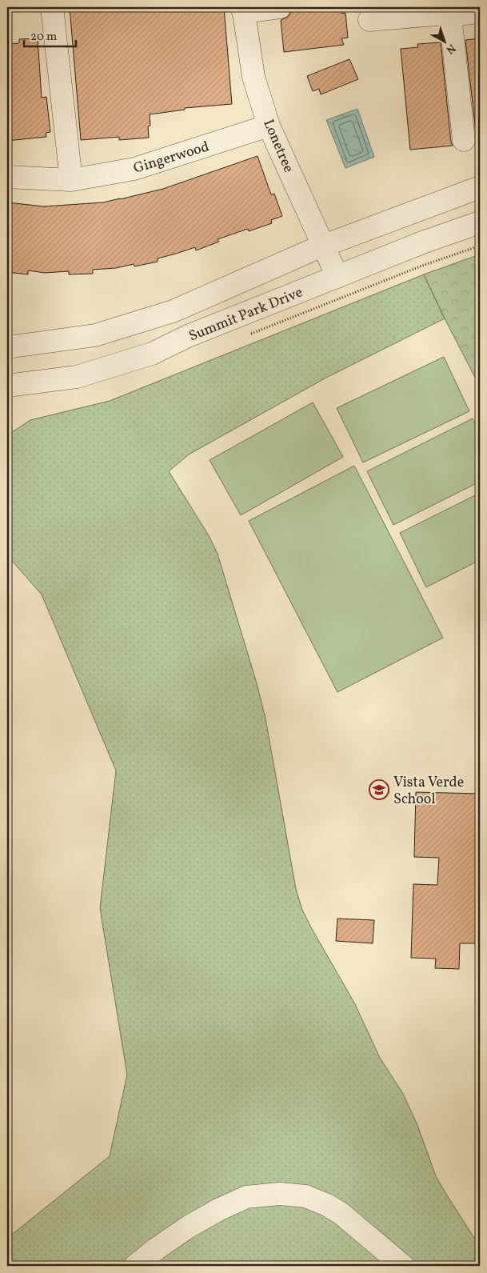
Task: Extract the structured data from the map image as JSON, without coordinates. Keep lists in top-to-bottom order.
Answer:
{
  "streets": {
    "street": ["Lonetree", "Gingerwood", "Summit Park Drive"]
  },
  "crossings": [
    ["Lonetree", "Gingerwood"],
    ["Lonetree", "Summit Park Drive"]
  ],
  "places": {
    "school or university": ["Vista Verde School"]
  },
  "scale_bar": "20 m",
  "north": "bottom right"
}
